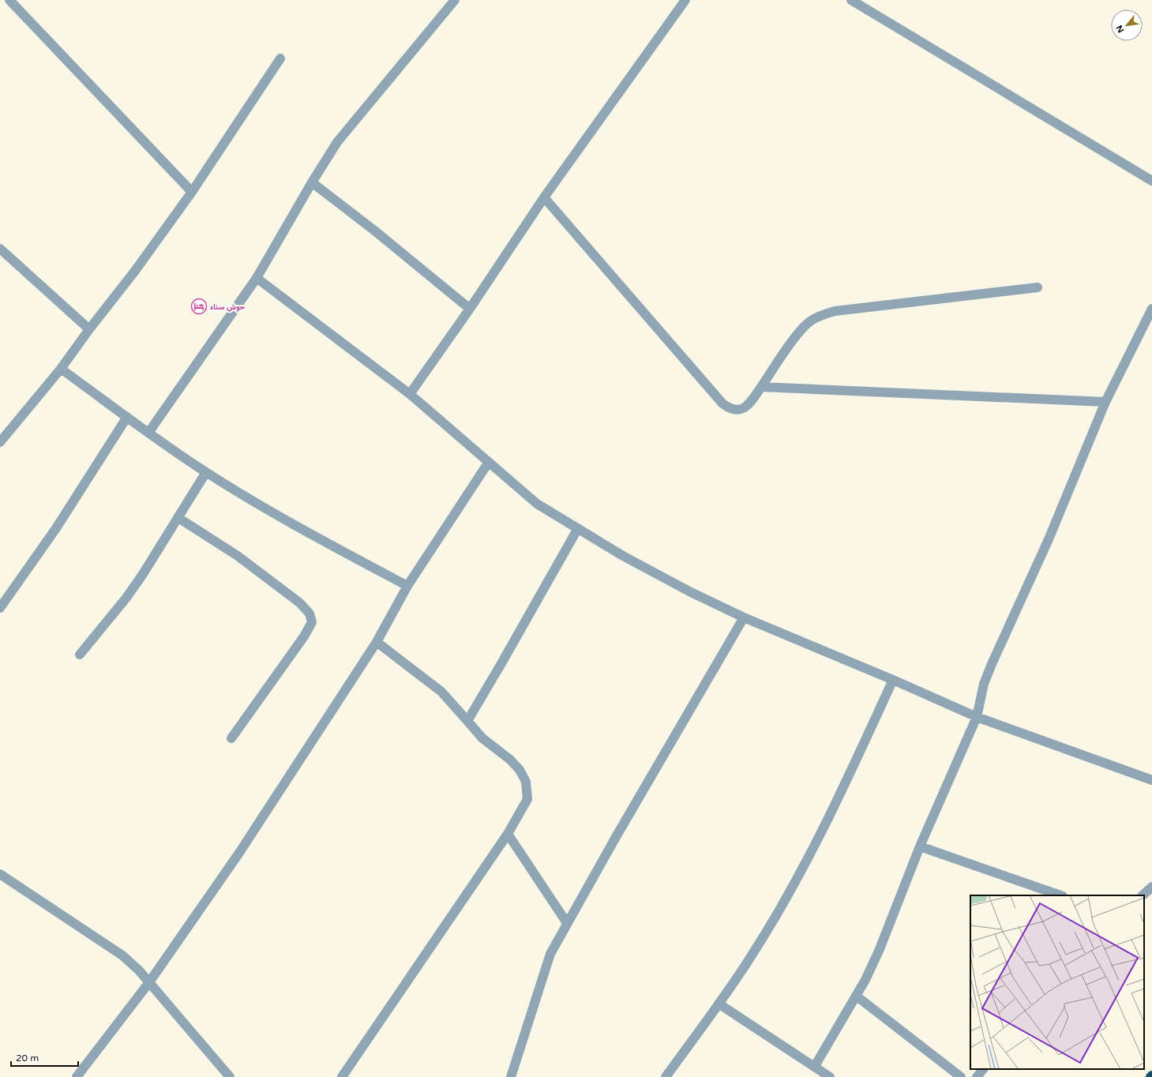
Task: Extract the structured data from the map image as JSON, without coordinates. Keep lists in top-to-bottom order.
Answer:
{
  "places": {
    "hotel": ["حوش سناء"]
  },
  "scale_bar": "20 m",
  "north": "bottom left"
}
